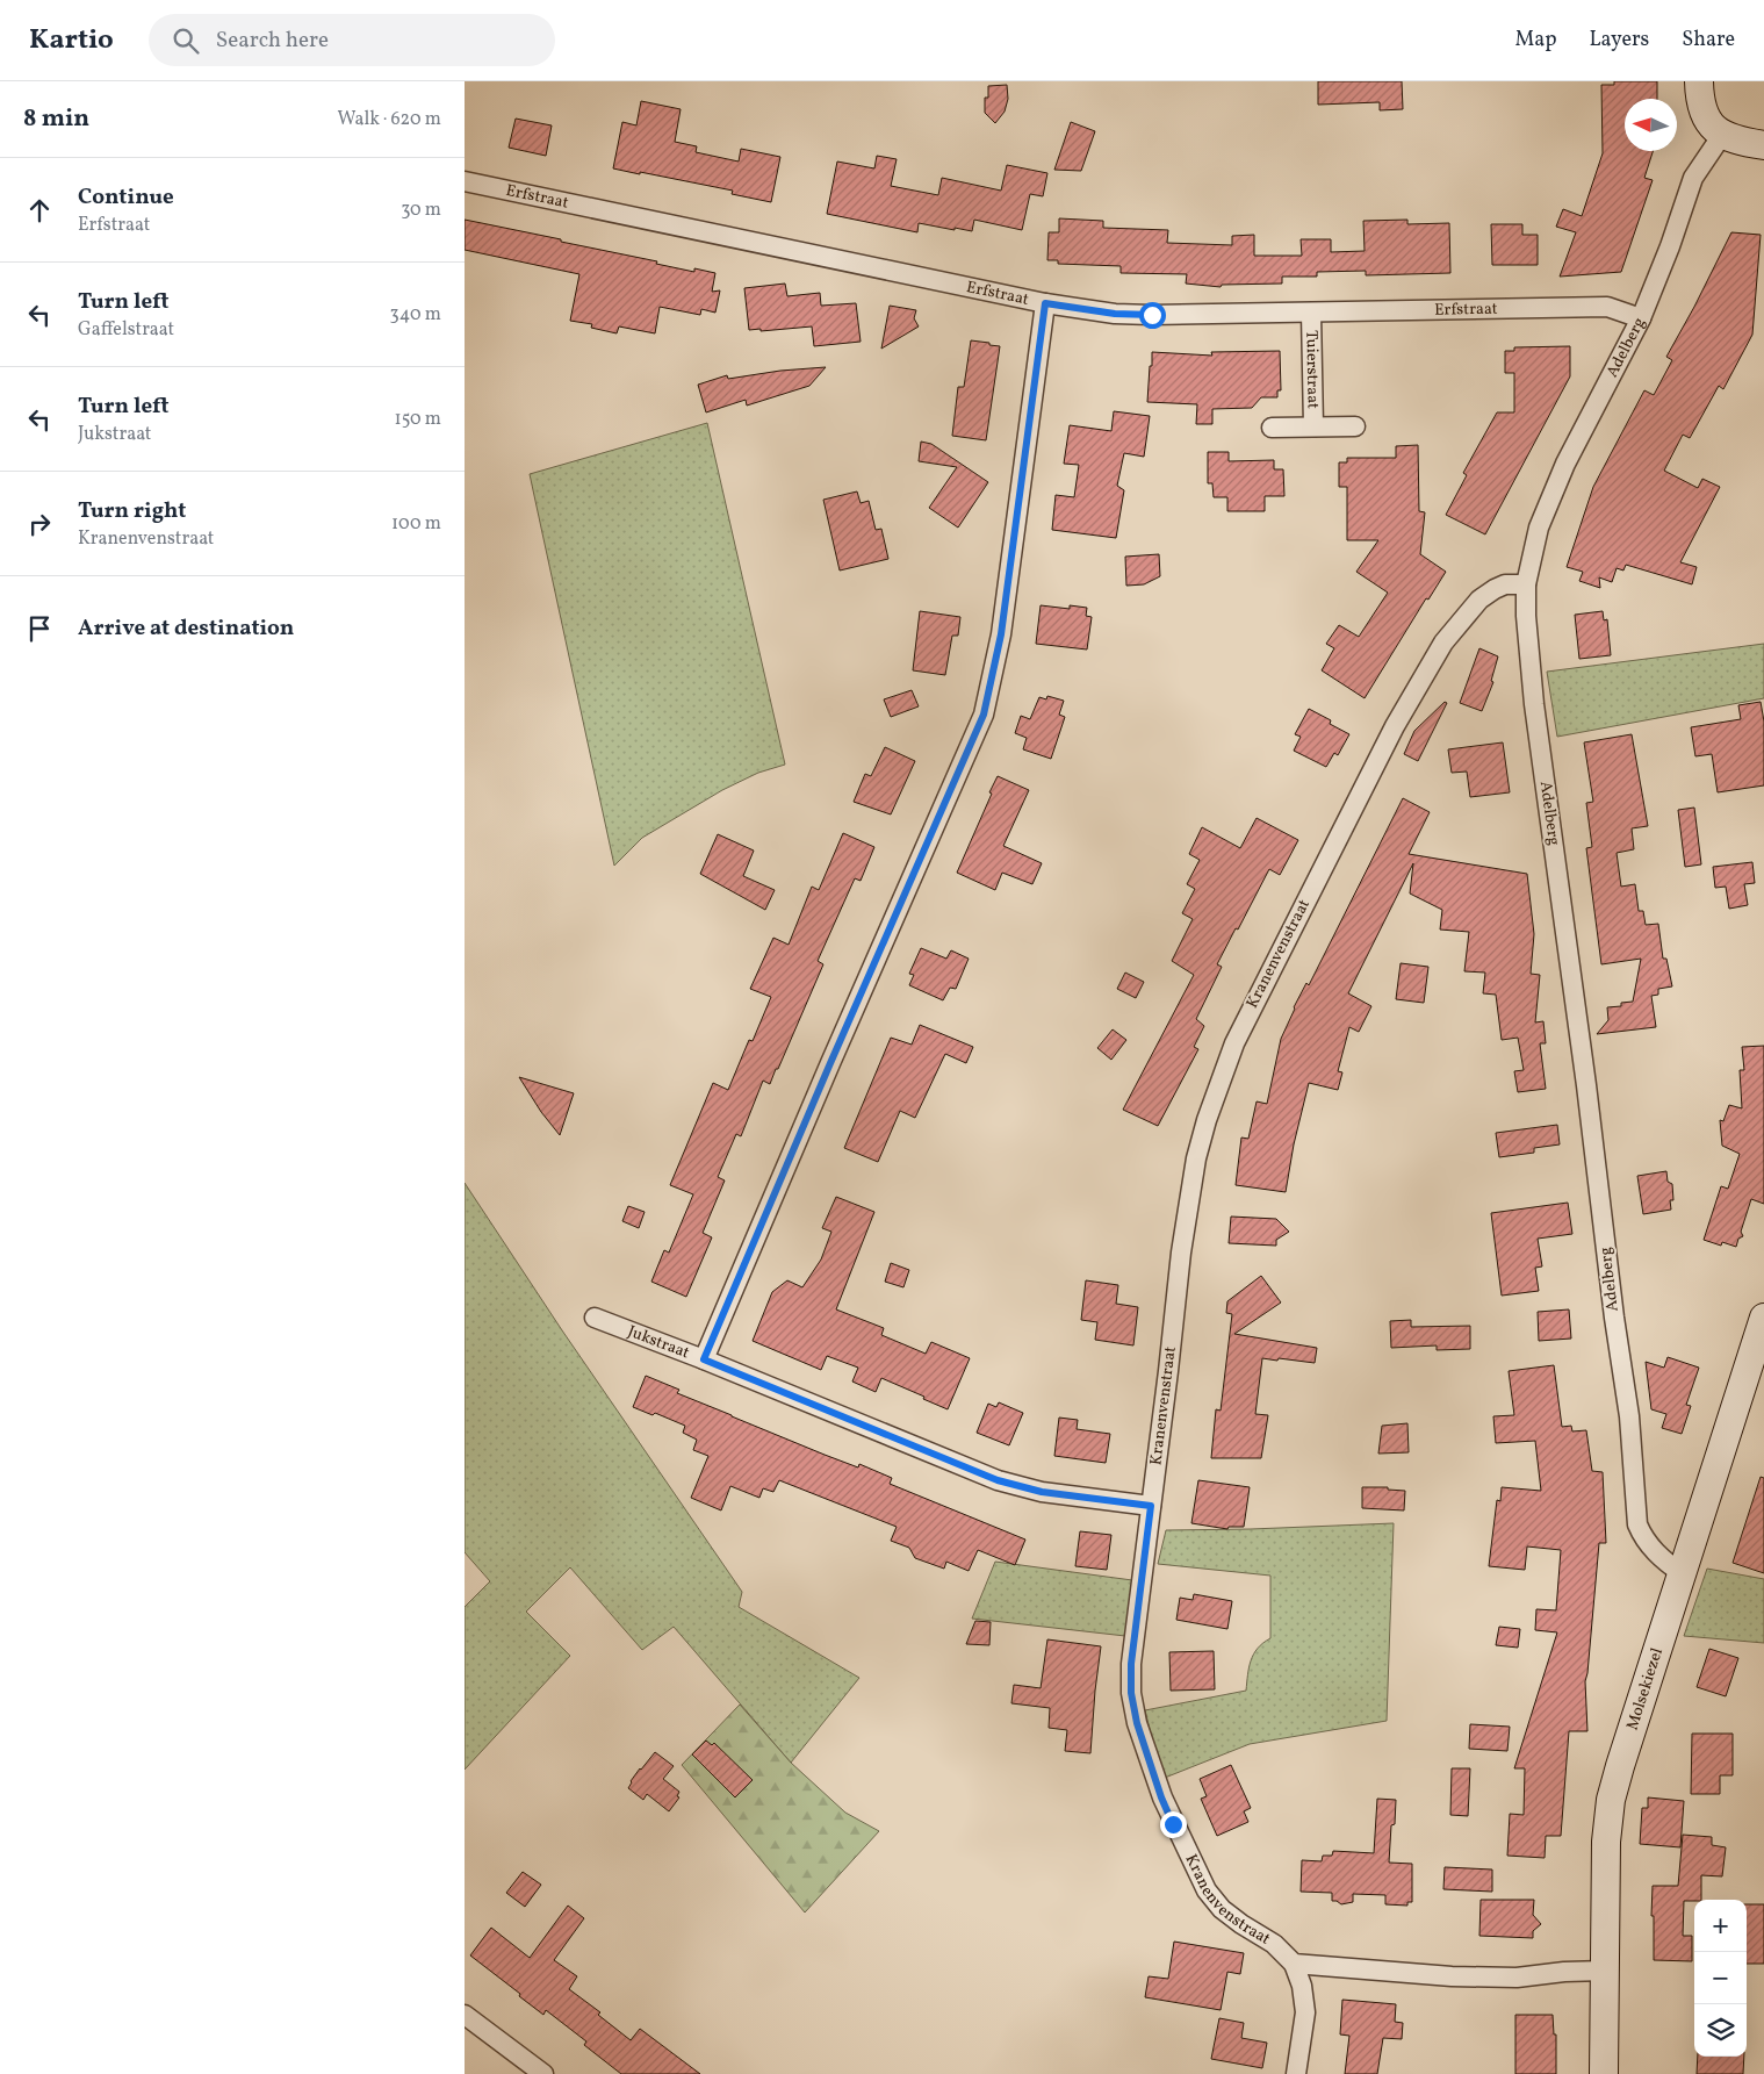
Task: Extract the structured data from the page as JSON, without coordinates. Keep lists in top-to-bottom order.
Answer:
{
  "streets": {
    "main road": ["Molsekiezel"],
    "street": [
      "Erfstraat",
      "Adelberg",
      "Tuierstraat",
      "Kranenvenstraat",
      "Jukstraat"
    ]
  },
  "crossings": [
    ["Erfstraat", "Adelberg"],
    ["Erfstraat", "Tuierstraat"],
    ["Adelberg", "Kranenvenstraat"],
    ["Adelberg", "Molsekiezel"],
    ["Kranenvenstraat", "Jukstraat"]
  ],
  "north": "left",
  "page": {
    "header": "Kartio",
    "search": "Search here",
    "nav": ["Map", "Layers", "Share"],
    "heading": ["8 min", "Walk · 620 m"],
    "list": [
      ["Continue", "Erfstraat", "30 m"],
      ["Turn left", "Gaffelstraat", "340 m"],
      ["Turn left", "Jukstraat", "150 m"],
      ["Turn right", "Kranenvenstraat", "100 m"],
      "Arrive at destination"
    ],
    "map_buttons": ["+", "−"]
  }
}
